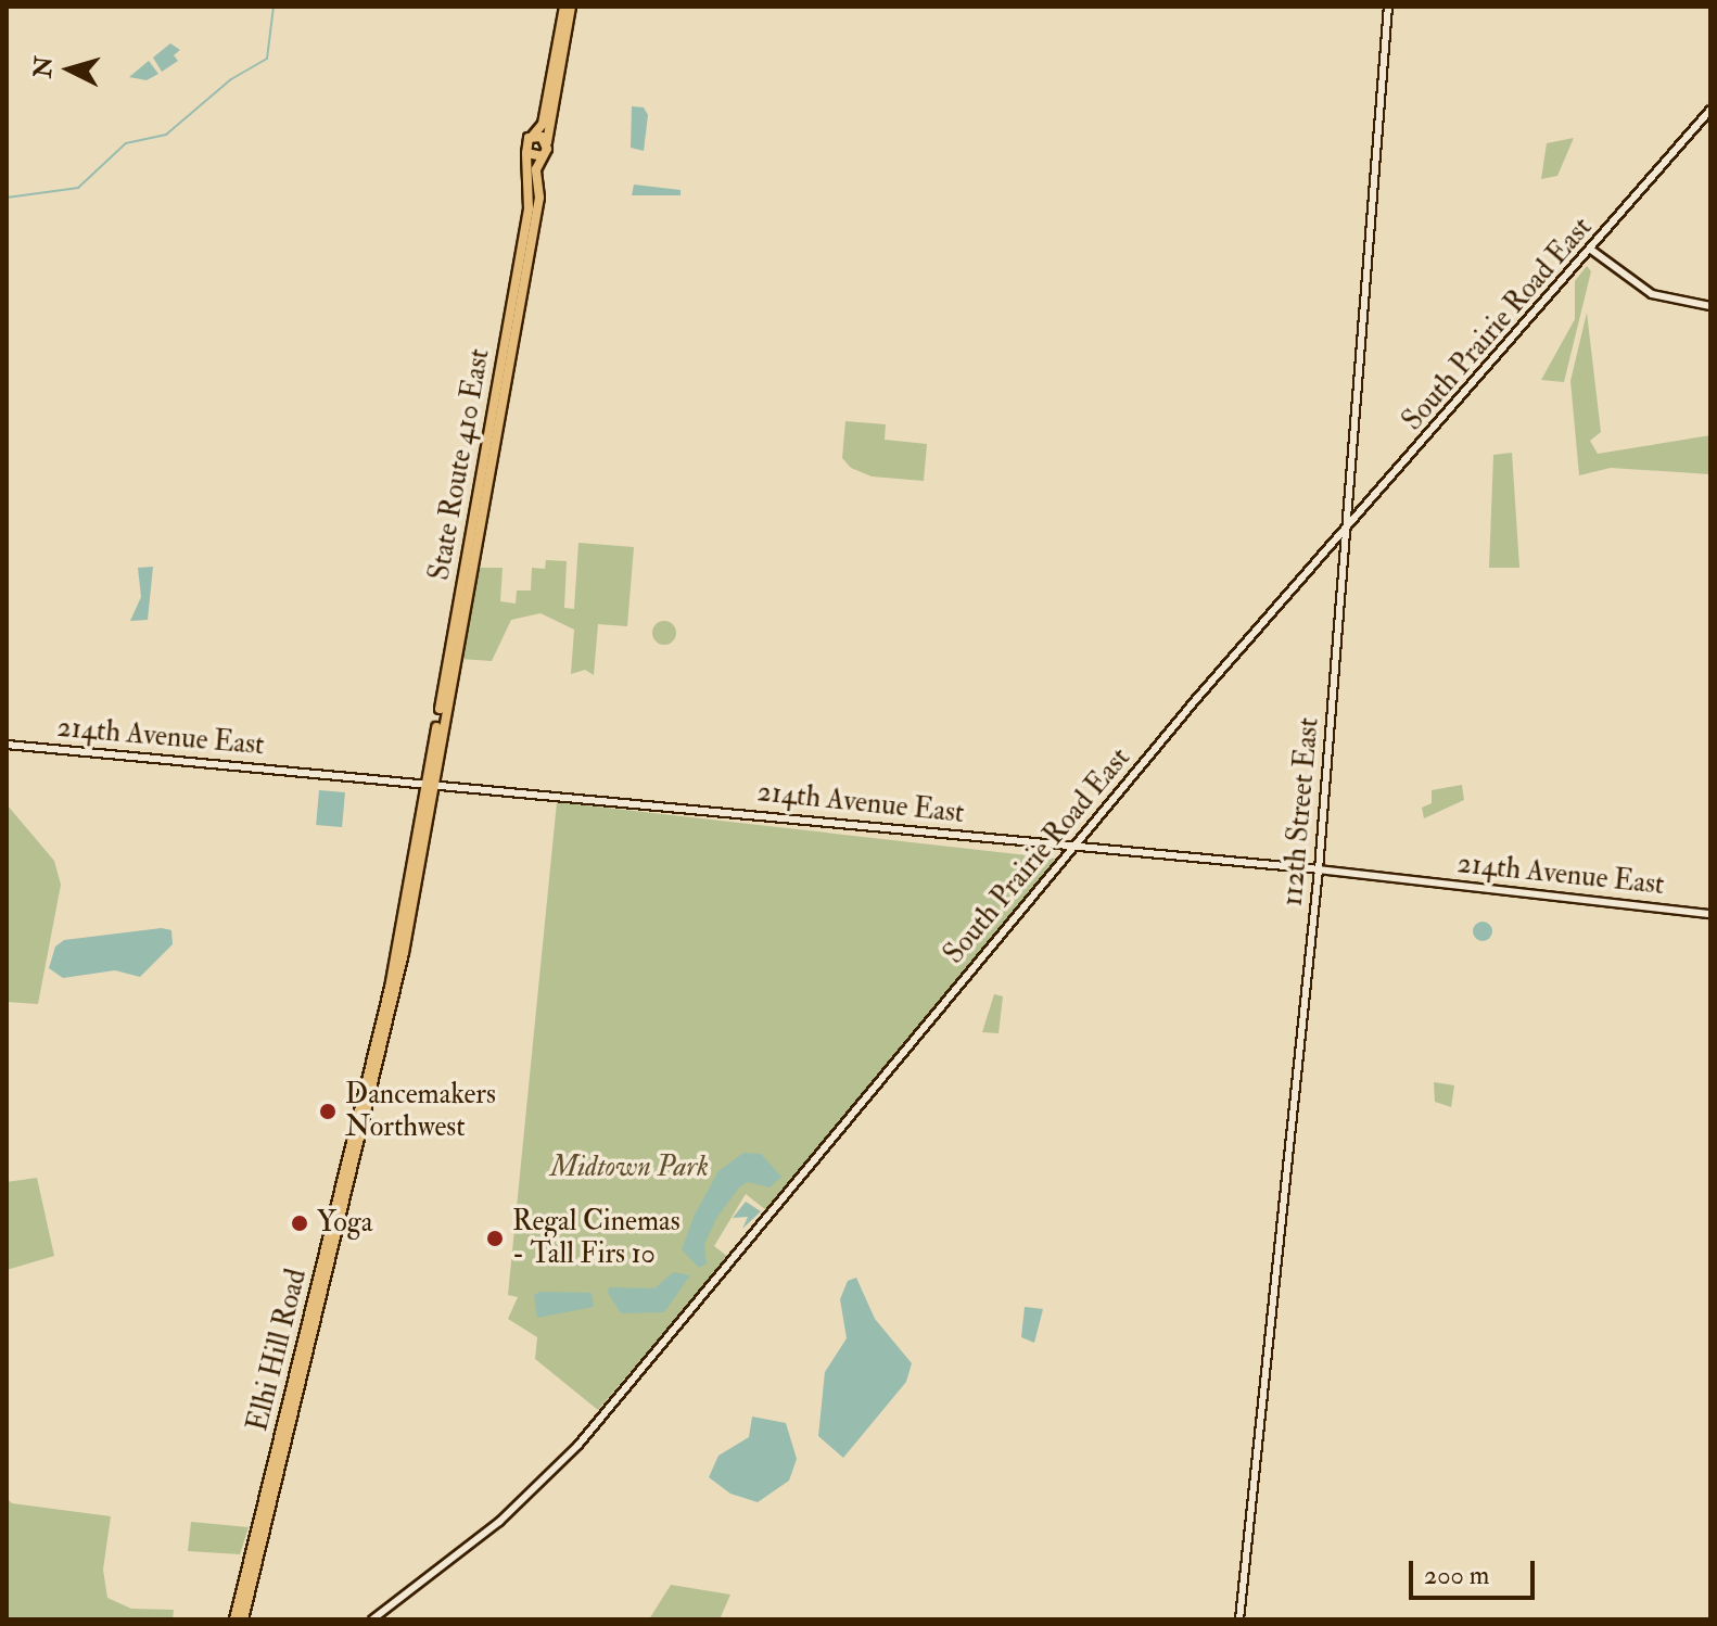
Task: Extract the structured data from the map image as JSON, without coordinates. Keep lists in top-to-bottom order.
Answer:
{
  "streets": {
    "main road": ["State Route 410 East", "Elhi Hill Road"],
    "street": ["South Prairie Road East", "214th Avenue East", "112th Street East"]
  },
  "crossings": [
    ["South Prairie Road East", "214th Avenue East"],
    ["South Prairie Road East", "112th Street East"],
    ["State Route 410 East", "214th Avenue East"],
    ["State Route 410 East", "Elhi Hill Road"],
    ["214th Avenue East", "112th Street East"],
    ["214th Avenue East", "Elhi Hill Road"]
  ],
  "parks": ["Midtown Park"],
  "places": ["Dancemakers Northwest", "Yoga", "Regal Cinemas - Tall Firs 10"],
  "scale_bar": "200 m",
  "north": "left"
}
